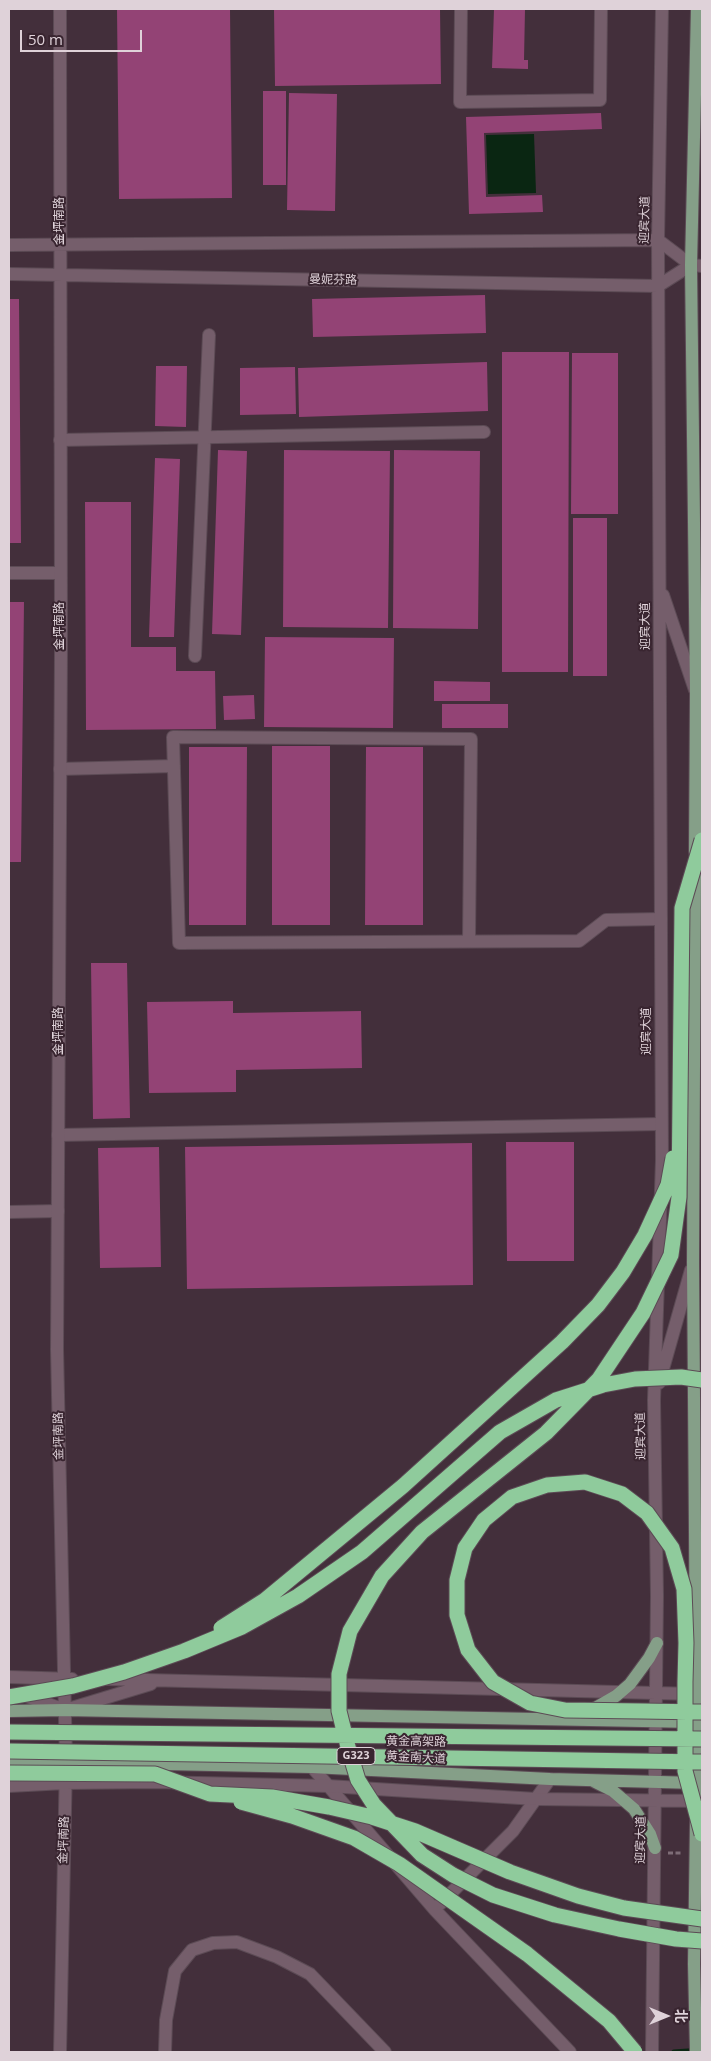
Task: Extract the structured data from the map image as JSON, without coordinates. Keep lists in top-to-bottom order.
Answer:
{
  "streets": {
    "highway": ["黄金高架路", "G323"],
    "main road": ["黄金南大道"],
    "street": ["迎宾大道", "金坪南路", "曼妮芬路"]
  },
  "crossings": [
    ["迎宾大道", "曼妮芬路"],
    ["迎宾大道", "黄金南大道"],
    ["金坪南路", "曼妮芬路"],
    ["金坪南路", "黄金南大道"]
  ],
  "scale_bar": "50 m",
  "north": "right"
}
